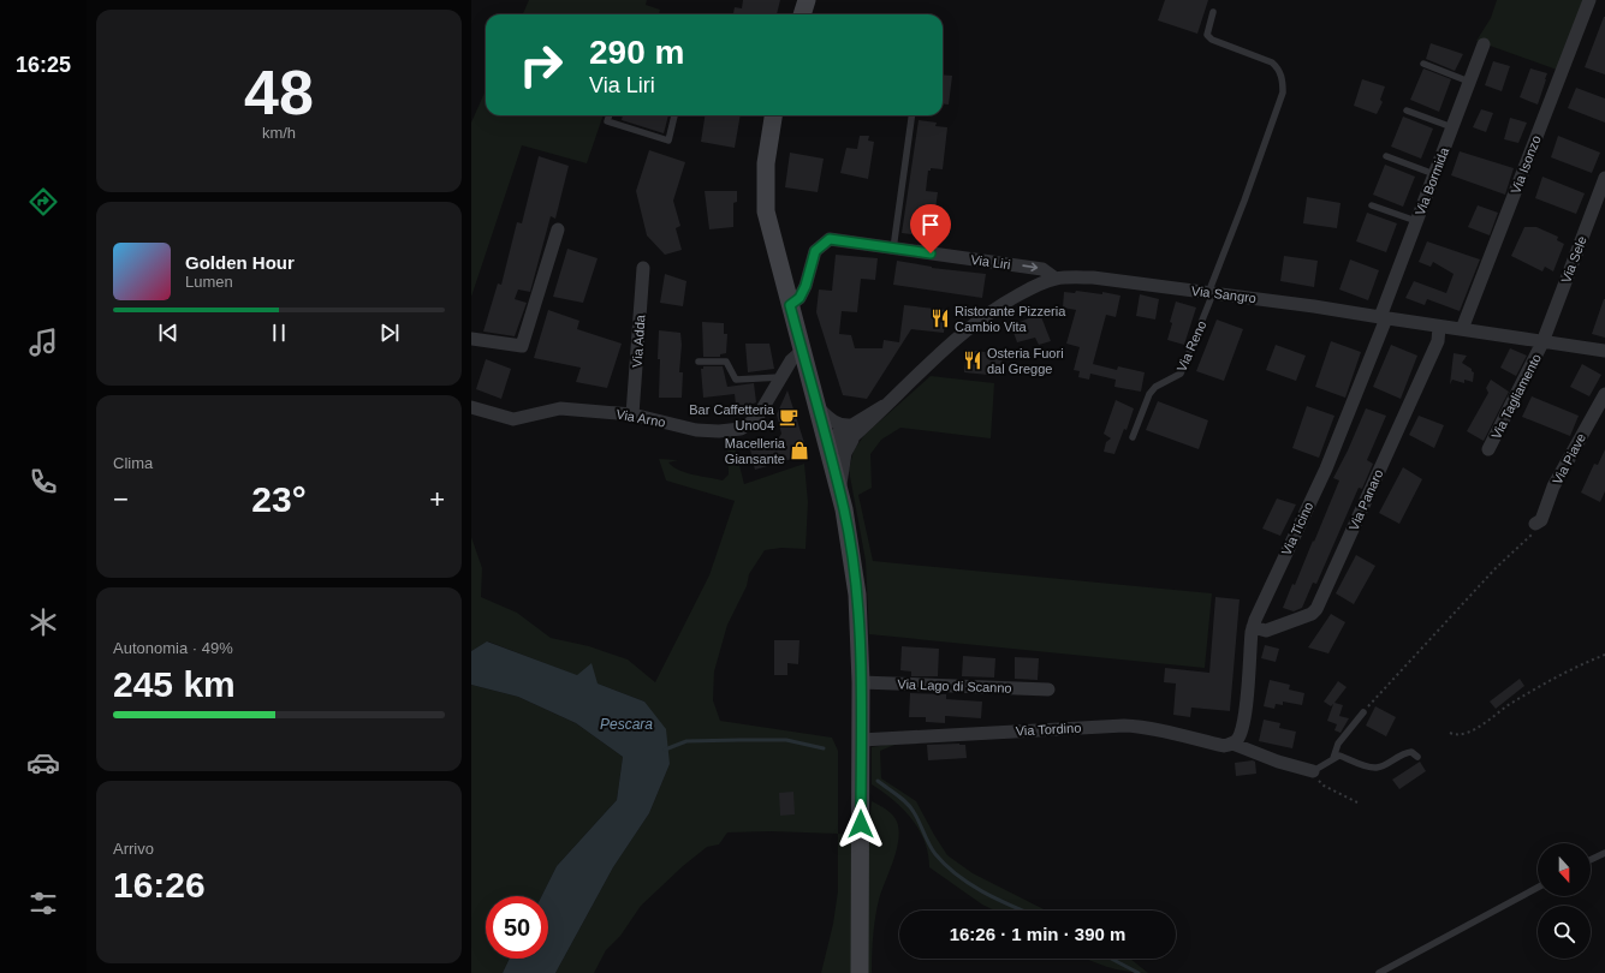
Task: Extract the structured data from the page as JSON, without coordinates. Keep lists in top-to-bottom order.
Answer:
{
  "streets": {
    "street": [
      "Via Isonzo",
      "Via Bormida",
      "Via Sele",
      "Via Liri",
      "Via Sangro",
      "Via Adda",
      "Via Tagliamento",
      "Via Arno",
      "Via Piave",
      "Via Panaro",
      "Via Ticino",
      "Via Lago di Scanno",
      "Via Tordino"
    ],
    "lane": ["Via Reno"]
  },
  "crossings": [
    ["Via Isonzo", "Via Sangro"],
    ["Via Bormida", "Via Sangro"],
    ["Via Bormida", "Via Ticino"],
    ["Via Sele", "Via Sangro"],
    ["Via Sele", "Via Tagliamento"],
    ["Via Liri", "Via Sangro"],
    ["Via Sangro", "Via Reno"],
    ["Via Sangro", "Via Tagliamento"],
    ["Via Sangro", "Via Panaro"],
    ["Via Sangro", "Via Ticino"],
    ["Via Adda", "Via Arno"],
    ["Via Panaro", "Via Ticino"],
    ["Via Ticino", "Via Tordino"]
  ],
  "one_way": ["Via Liri"],
  "water": ["Pescara"],
  "places": {
    "restaurant": ["Ristorante Pizzeria Cambio Vita", "Osteria Fuori dal Gregge"],
    "cafe": ["Bar Caffetteria Uno04"],
    "shop": ["Macelleria Giansante"]
  },
  "north": "bottom",
  "page": {
    "tabs": "16:25",
    "tile": [
      ["48", "km/h"],
      "Clima",
      ["Autonomia · 49%", "245 km"],
      ["Arrivo", "16:26"]
    ],
    "turn": ["290 m", "Via Liri"],
    "song": ["Golden Hour", "Lumen"],
    "heat": ["−", "23°", "+"],
    "limit": "50",
    "trip": "16:26 · 1 min · 390 m"
  }
}
